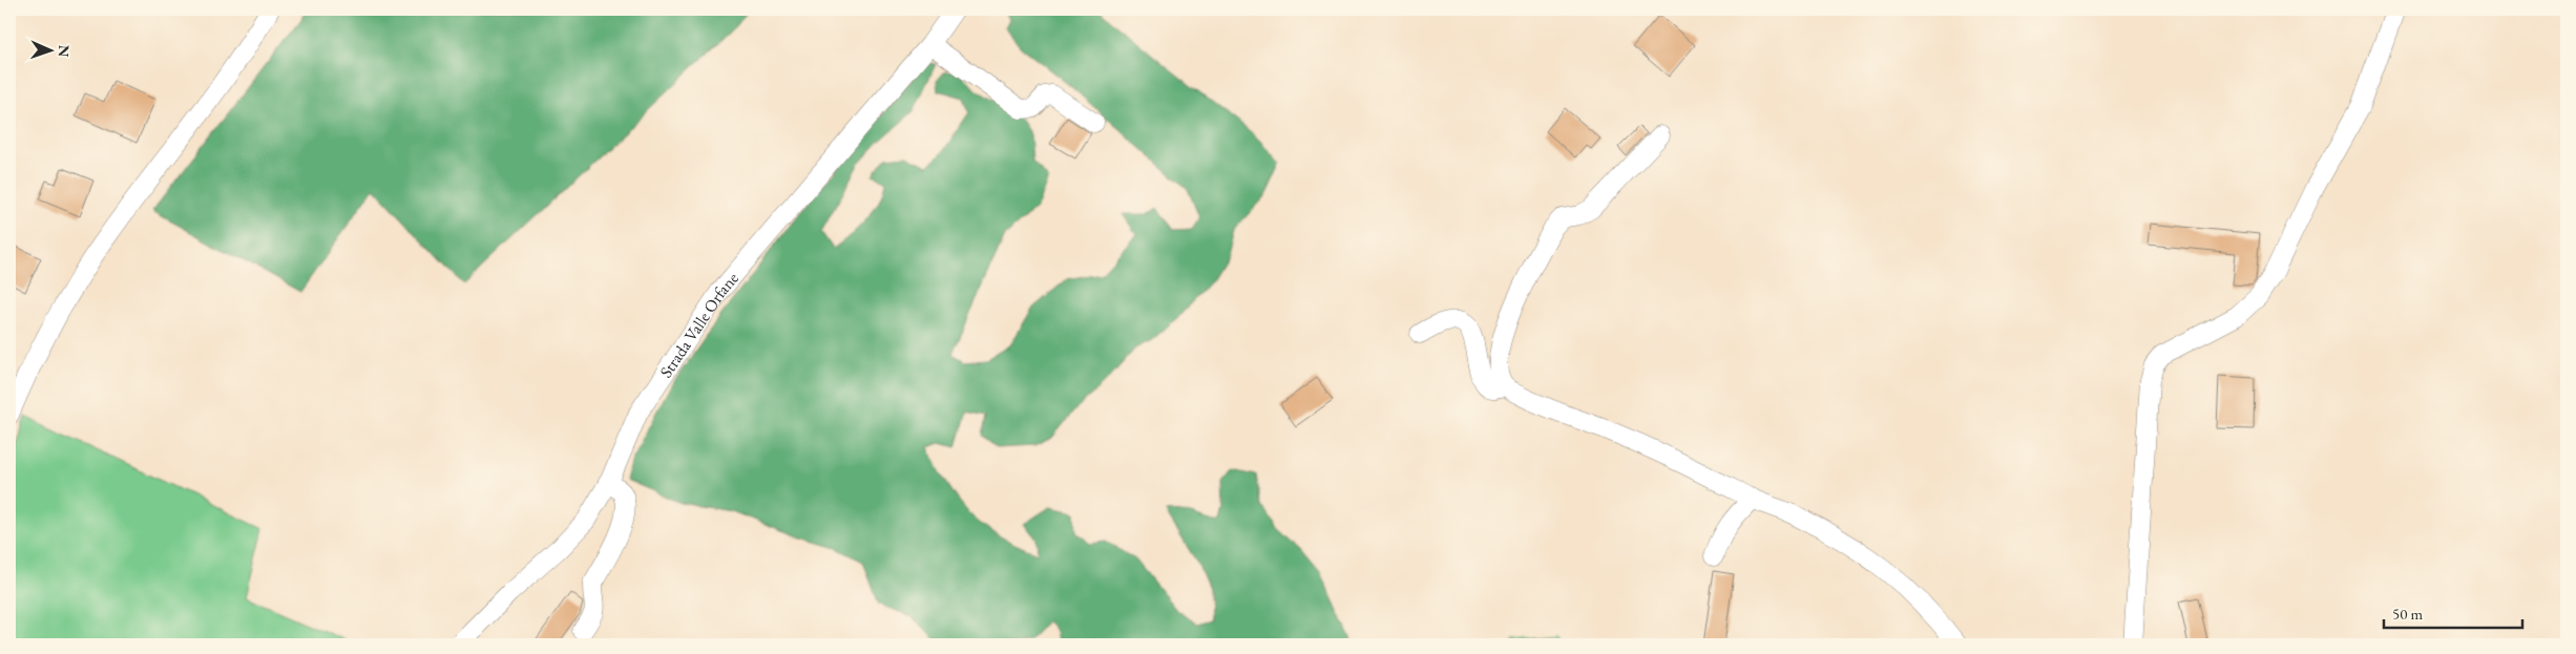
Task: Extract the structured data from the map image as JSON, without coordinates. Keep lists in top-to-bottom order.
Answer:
{
  "streets": {
    "street": ["Strada Valle Orfane"]
  },
  "scale_bar": "50 m",
  "north": "right"
}
